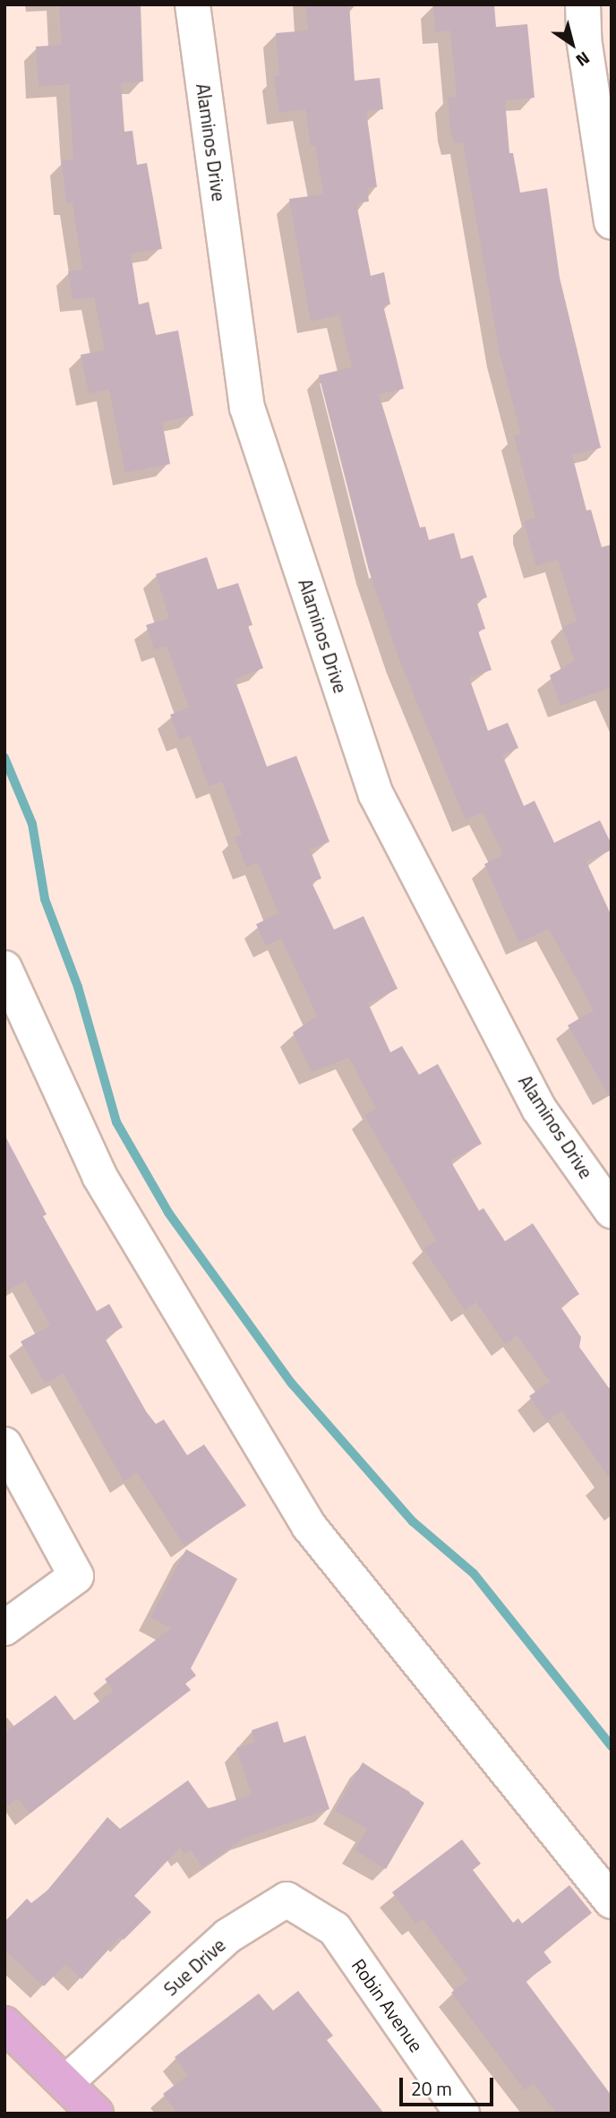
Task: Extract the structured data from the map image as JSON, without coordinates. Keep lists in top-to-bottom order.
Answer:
{
  "streets": {
    "street": ["Alaminos Drive", "Sue Drive", "Robin Avenue"]
  },
  "crossings": [
    ["Sue Drive", "Robin Avenue"]
  ],
  "scale_bar": "20 m",
  "north": "bottom right"
}
